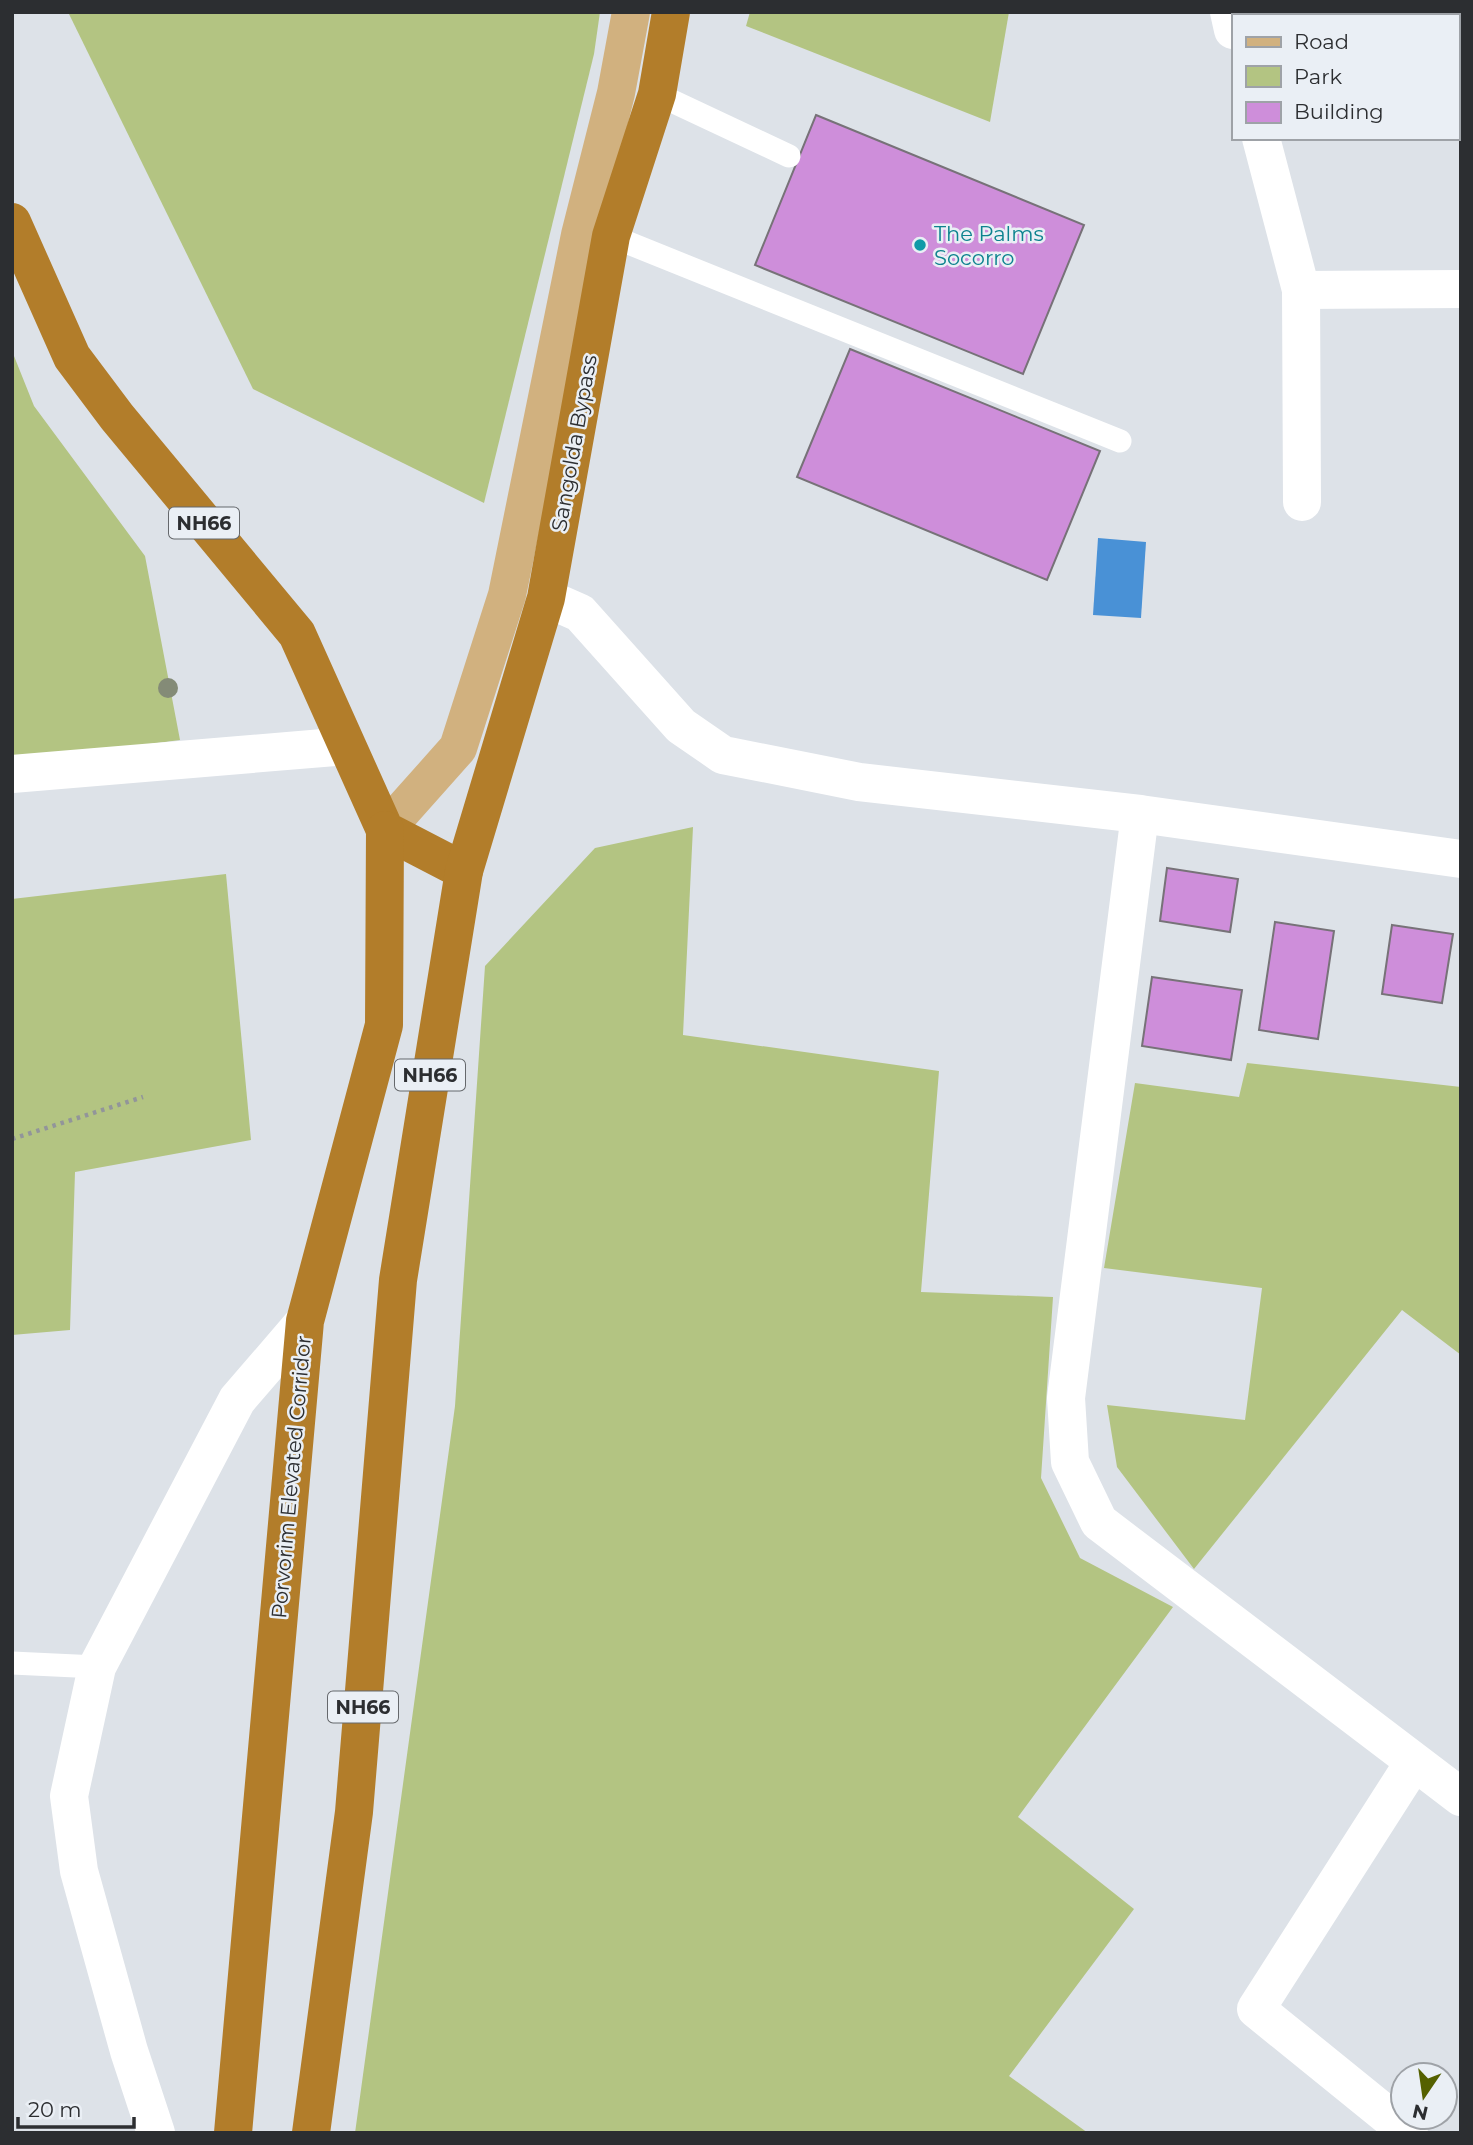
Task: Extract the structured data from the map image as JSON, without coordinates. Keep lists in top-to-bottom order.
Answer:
{
  "streets": {
    "highway": ["Sangolda Bypass", "NH66", "Porvorim Elevated Corridor"]
  },
  "crossings": [
    ["Sangolda Bypass", "NH66"],
    ["Sangolda Bypass", "Porvorim Elevated Corridor"],
    ["NH66", "Porvorim Elevated Corridor"]
  ],
  "places": ["The Palms Socorro"],
  "legend": ["Road", "Park", "Building"],
  "scale_bar": "20 m",
  "north": "bottom"
}
